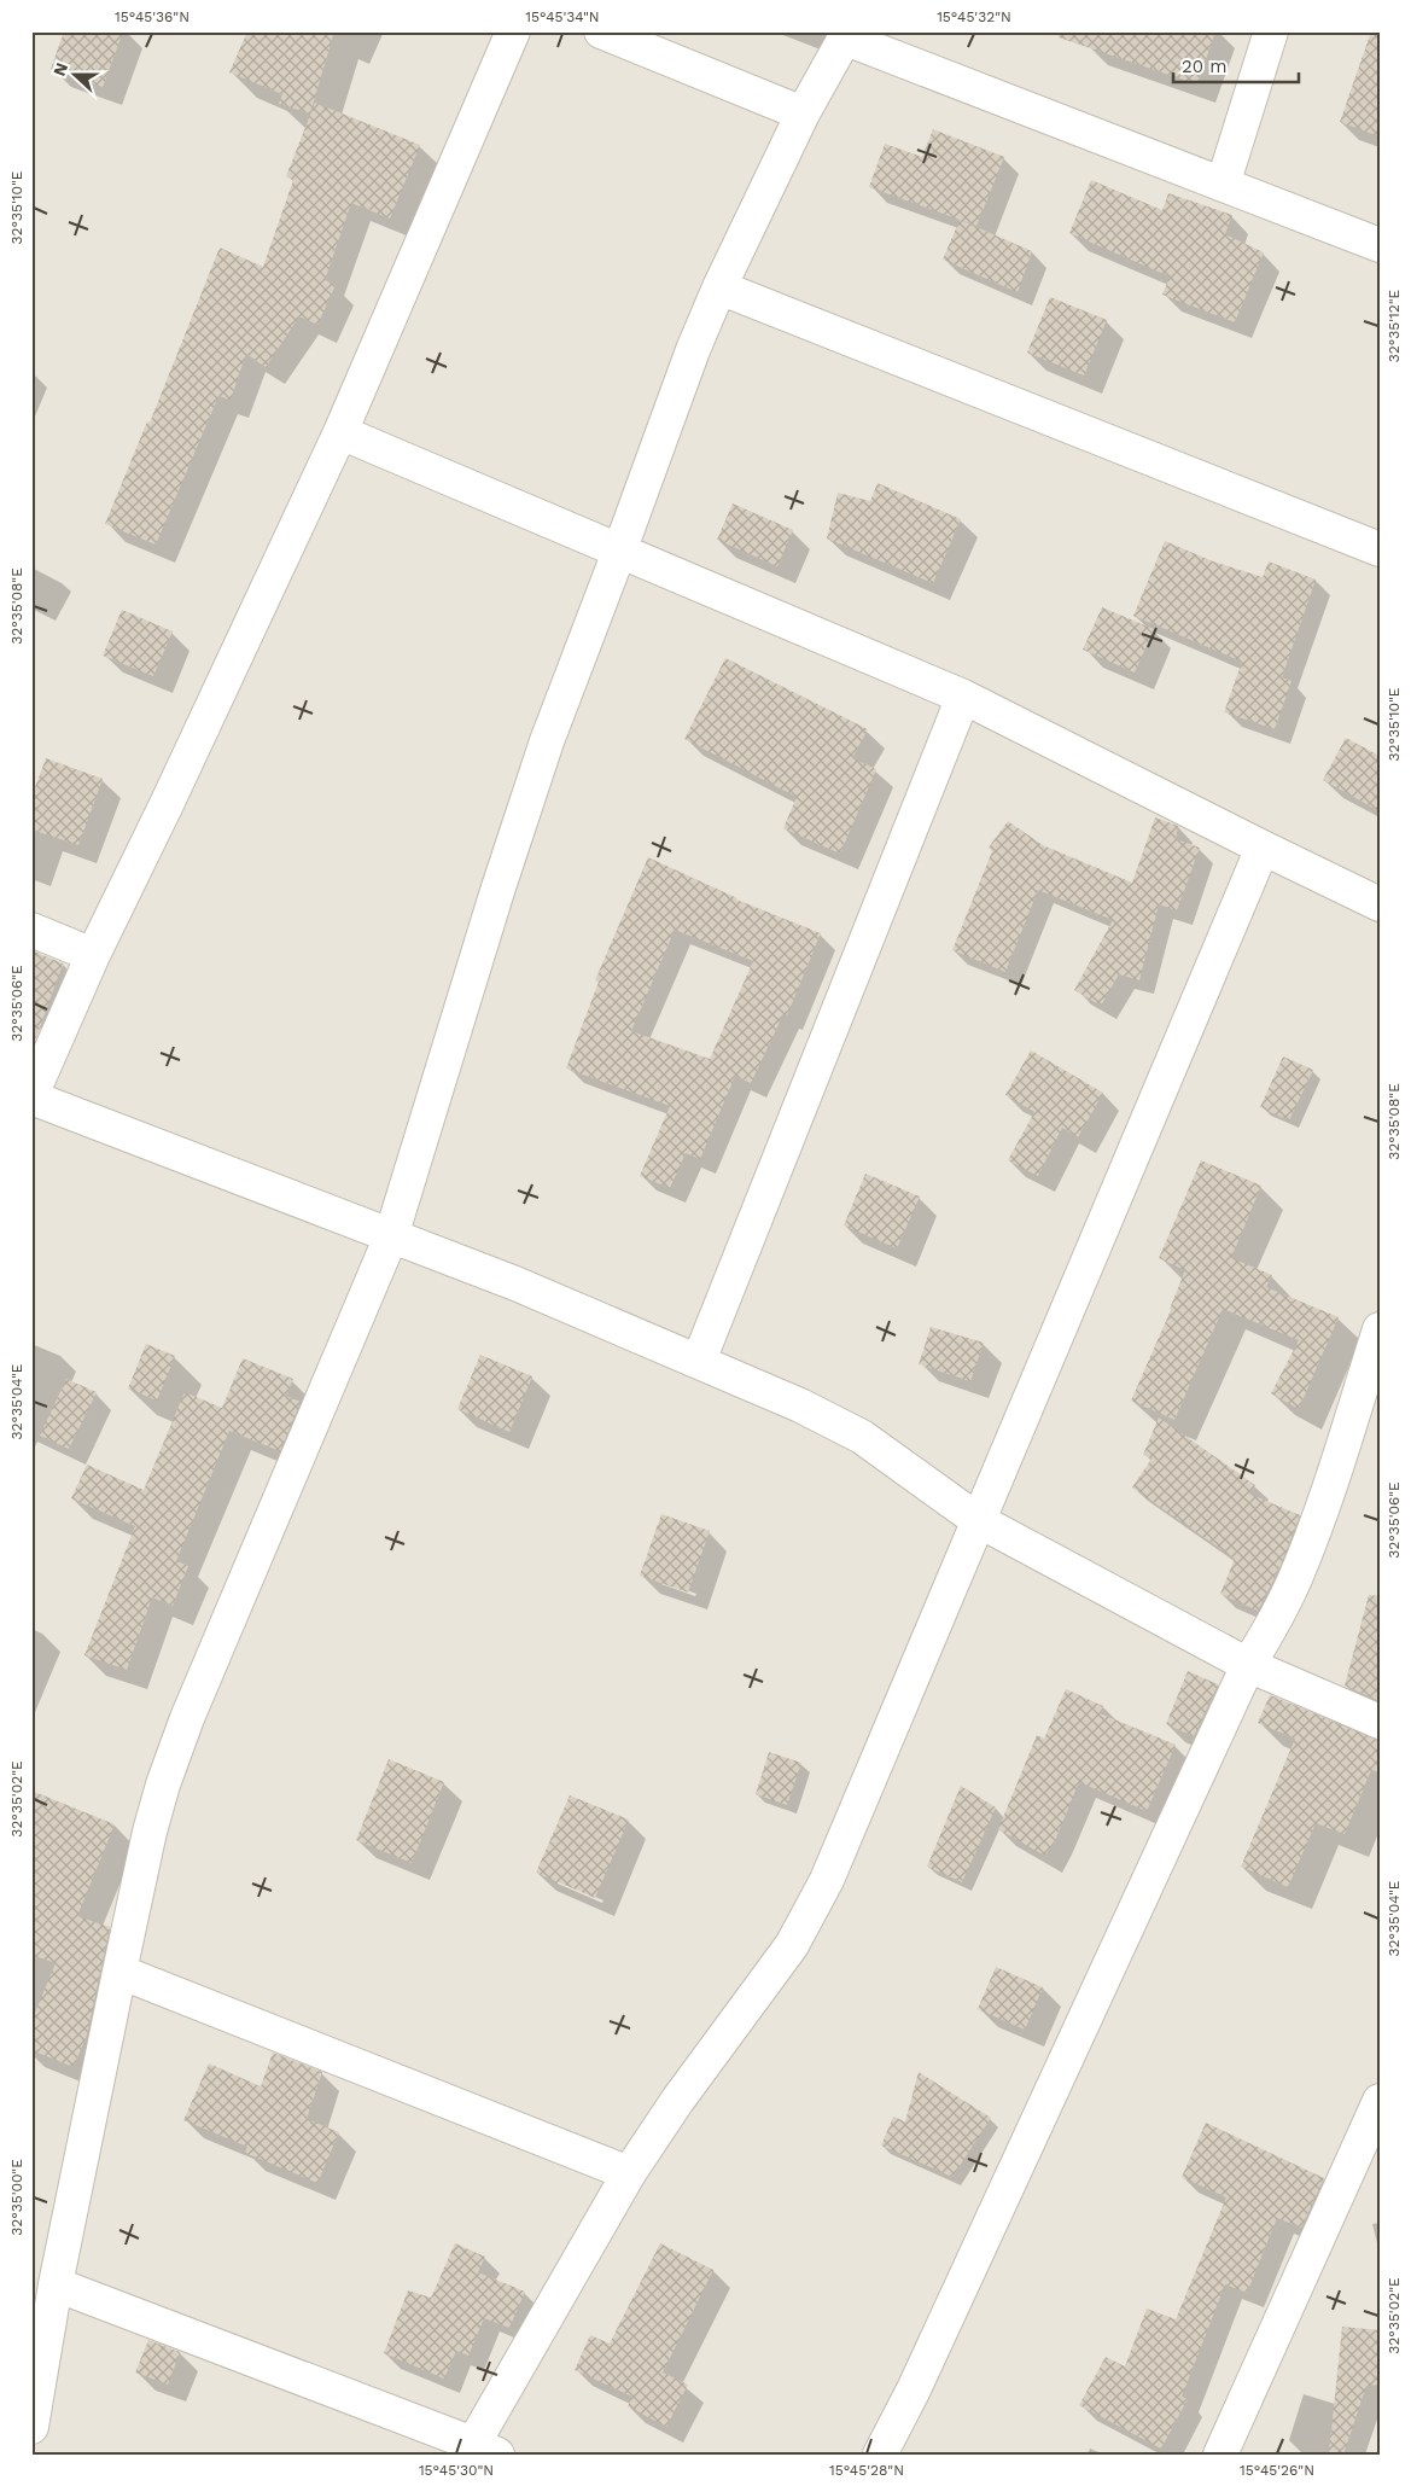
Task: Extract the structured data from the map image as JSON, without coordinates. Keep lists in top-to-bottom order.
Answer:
{
  "scale_bar": "20 m",
  "north": "left",
  "coordinates": [
    "15°45'36\"N",
    "15°45'34\"N",
    "15°45'32\"N",
    "32°35'10\"E",
    "32°35'12\"E",
    "32°35'08\"E",
    "32°35'06\"E",
    "32°35'04\"E",
    "32°35'02\"E",
    "32°35'00\"E",
    "15°45'30\"N",
    "15°45'28\"N",
    "15°45'26\"N"
  ]
}
